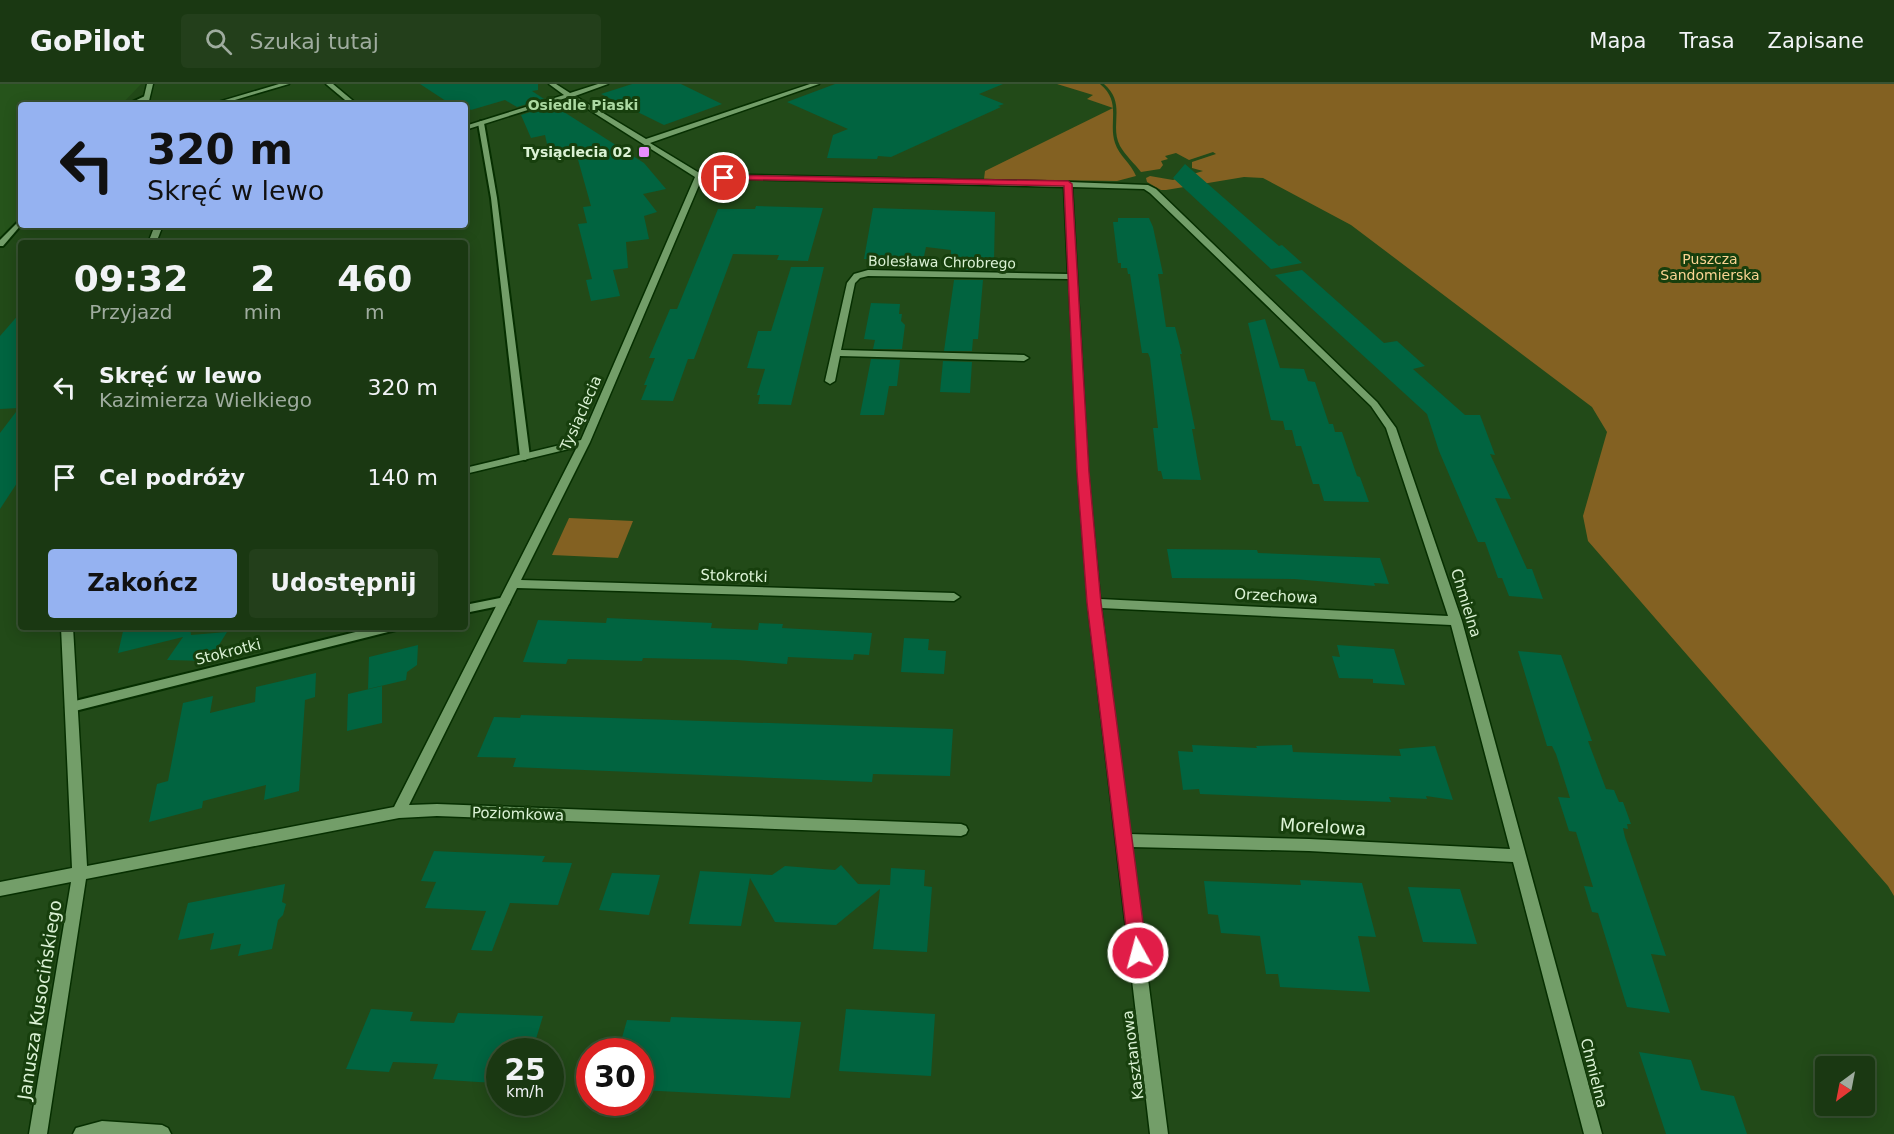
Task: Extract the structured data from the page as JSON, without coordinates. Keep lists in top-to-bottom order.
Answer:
{
  "streets": {
    "street": [
      "Bolesława Chrobrego",
      "Tysiąclecia",
      "Stokrotki",
      "Orzechowa",
      "Chmielna",
      "Poziomkowa",
      "Morelowa",
      "Janusza Kusocińskiego",
      "Kasztanowa"
    ]
  },
  "crossings": [
    ["Bolesława Chrobrego", "Kasztanowa"],
    ["Tysiąclecia", "Stokrotki"],
    ["Tysiąclecia", "Poziomkowa"],
    ["Stokrotki", "Janusza Kusocińskiego"],
    ["Orzechowa", "Chmielna"],
    ["Orzechowa", "Kasztanowa"],
    ["Chmielna", "Morelowa"],
    ["Chmielna", "Kasztanowa"],
    ["Poziomkowa", "Janusza Kusocińskiego"],
    ["Morelowa", "Kasztanowa"]
  ],
  "districts": ["Osiedle Piaski"],
  "parks": ["Puszcza Sandomierska"],
  "places": {
    "transit": ["Tysiąclecia 02"]
  },
  "north": "bottom left",
  "page": {
    "header": "GoPilot",
    "search": "Szukaj tutaj",
    "nav": ["Mapa", "Trasa", "Zapisane"],
    "turn": ["320 m", "Skręć w lewo"],
    "eta": [
      "09:32",
      "Przyjazd",
      "2",
      "min",
      "460",
      "m"
    ],
    "list": [
      {
        "name": "Skręć w lewo",
        "note": "Kazimierza Wielkiego",
        "value": "320 m"
      },
      {
        "name": "Cel podróży",
        "value": "140 m"
      }
    ],
    "buttons": ["Zakończ", "Udostępnij"],
    "speed": "25 km/h",
    "limit": "30"
  }
}
